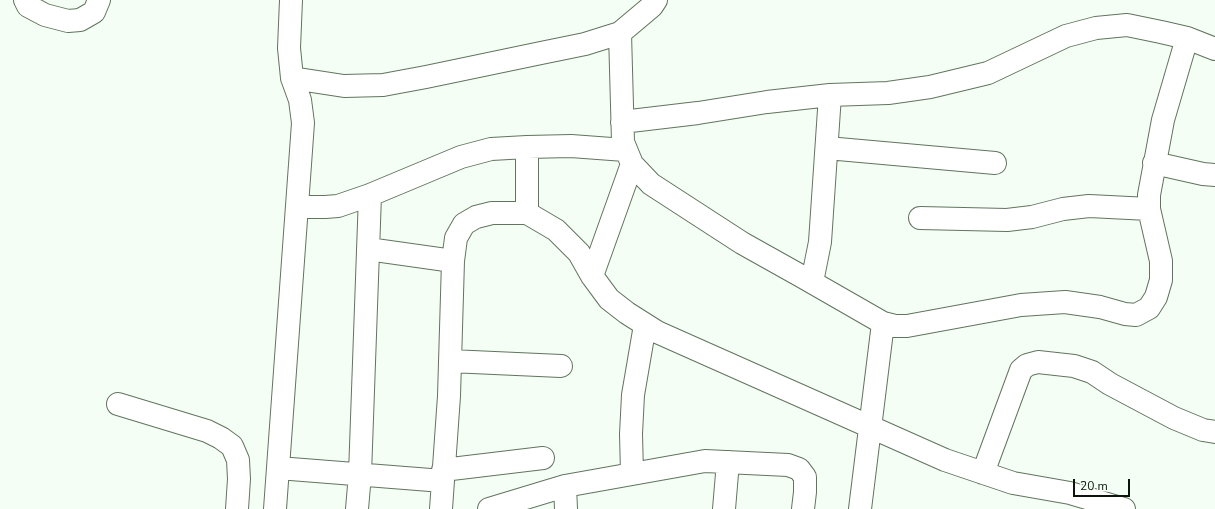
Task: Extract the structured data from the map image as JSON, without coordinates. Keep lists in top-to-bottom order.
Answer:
{
  "scale_bar": "20 m"
}
